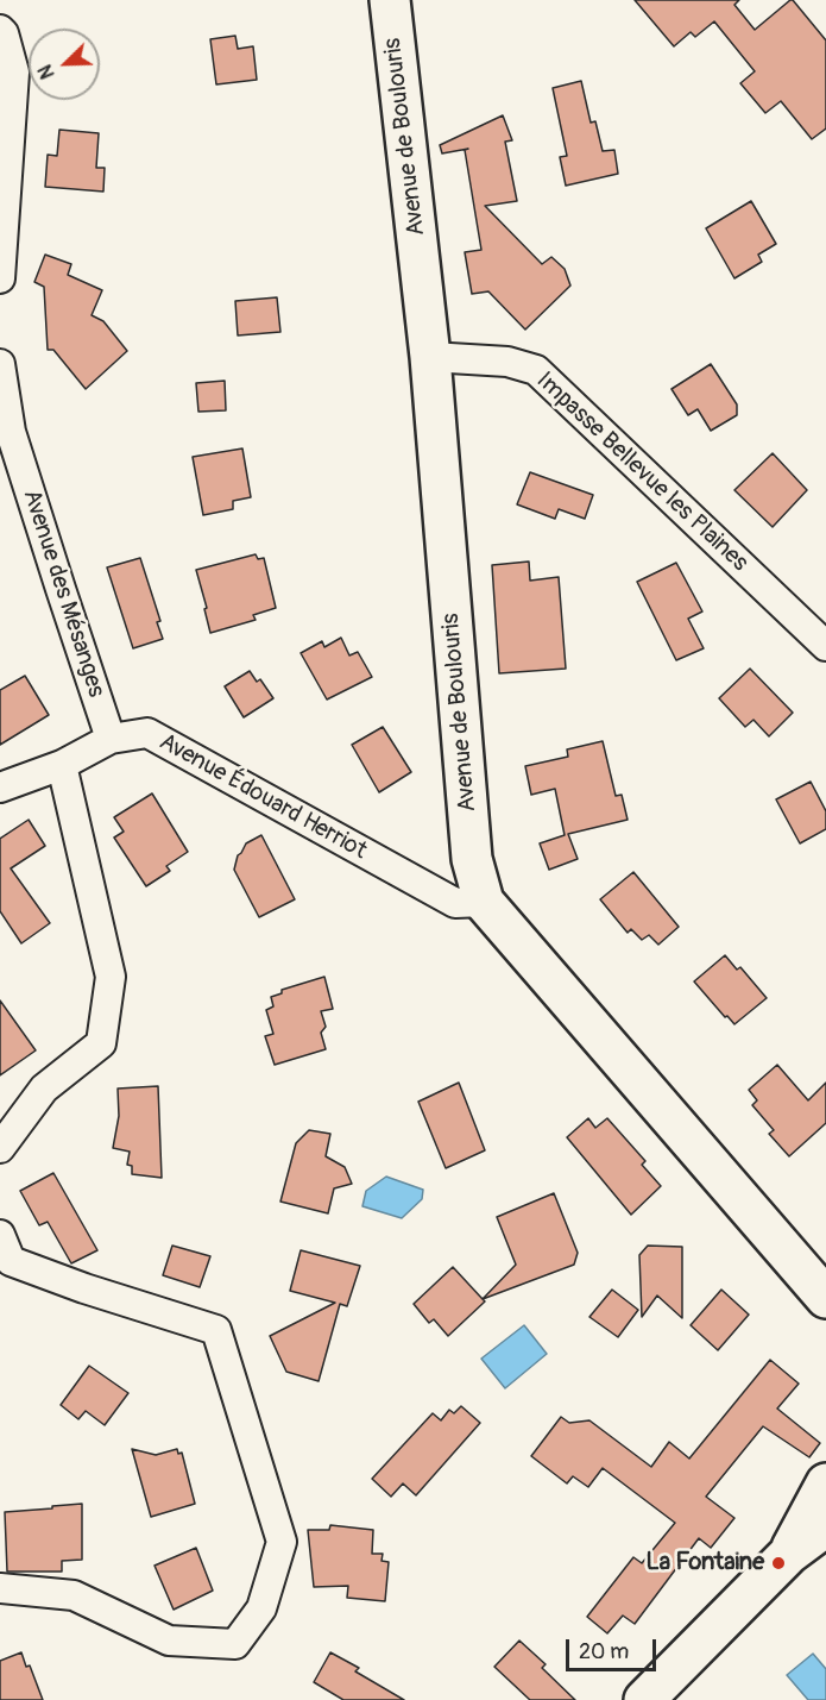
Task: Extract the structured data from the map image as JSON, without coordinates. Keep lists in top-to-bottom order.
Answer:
{
  "streets": {
    "street": [
      "Avenue de Boulouris",
      "Impasse Bellevue les Plaines",
      "Avenue des Mésanges",
      "Avenue Édouard Herriot"
    ]
  },
  "crossings": [
    ["Avenue de Boulouris", "Impasse Bellevue les Plaines"],
    ["Avenue de Boulouris", "Avenue Édouard Herriot"],
    ["Avenue des Mésanges", "Avenue Édouard Herriot"]
  ],
  "places": ["La Fontaine"],
  "scale_bar": "20 m",
  "north": "bottom left"
}
